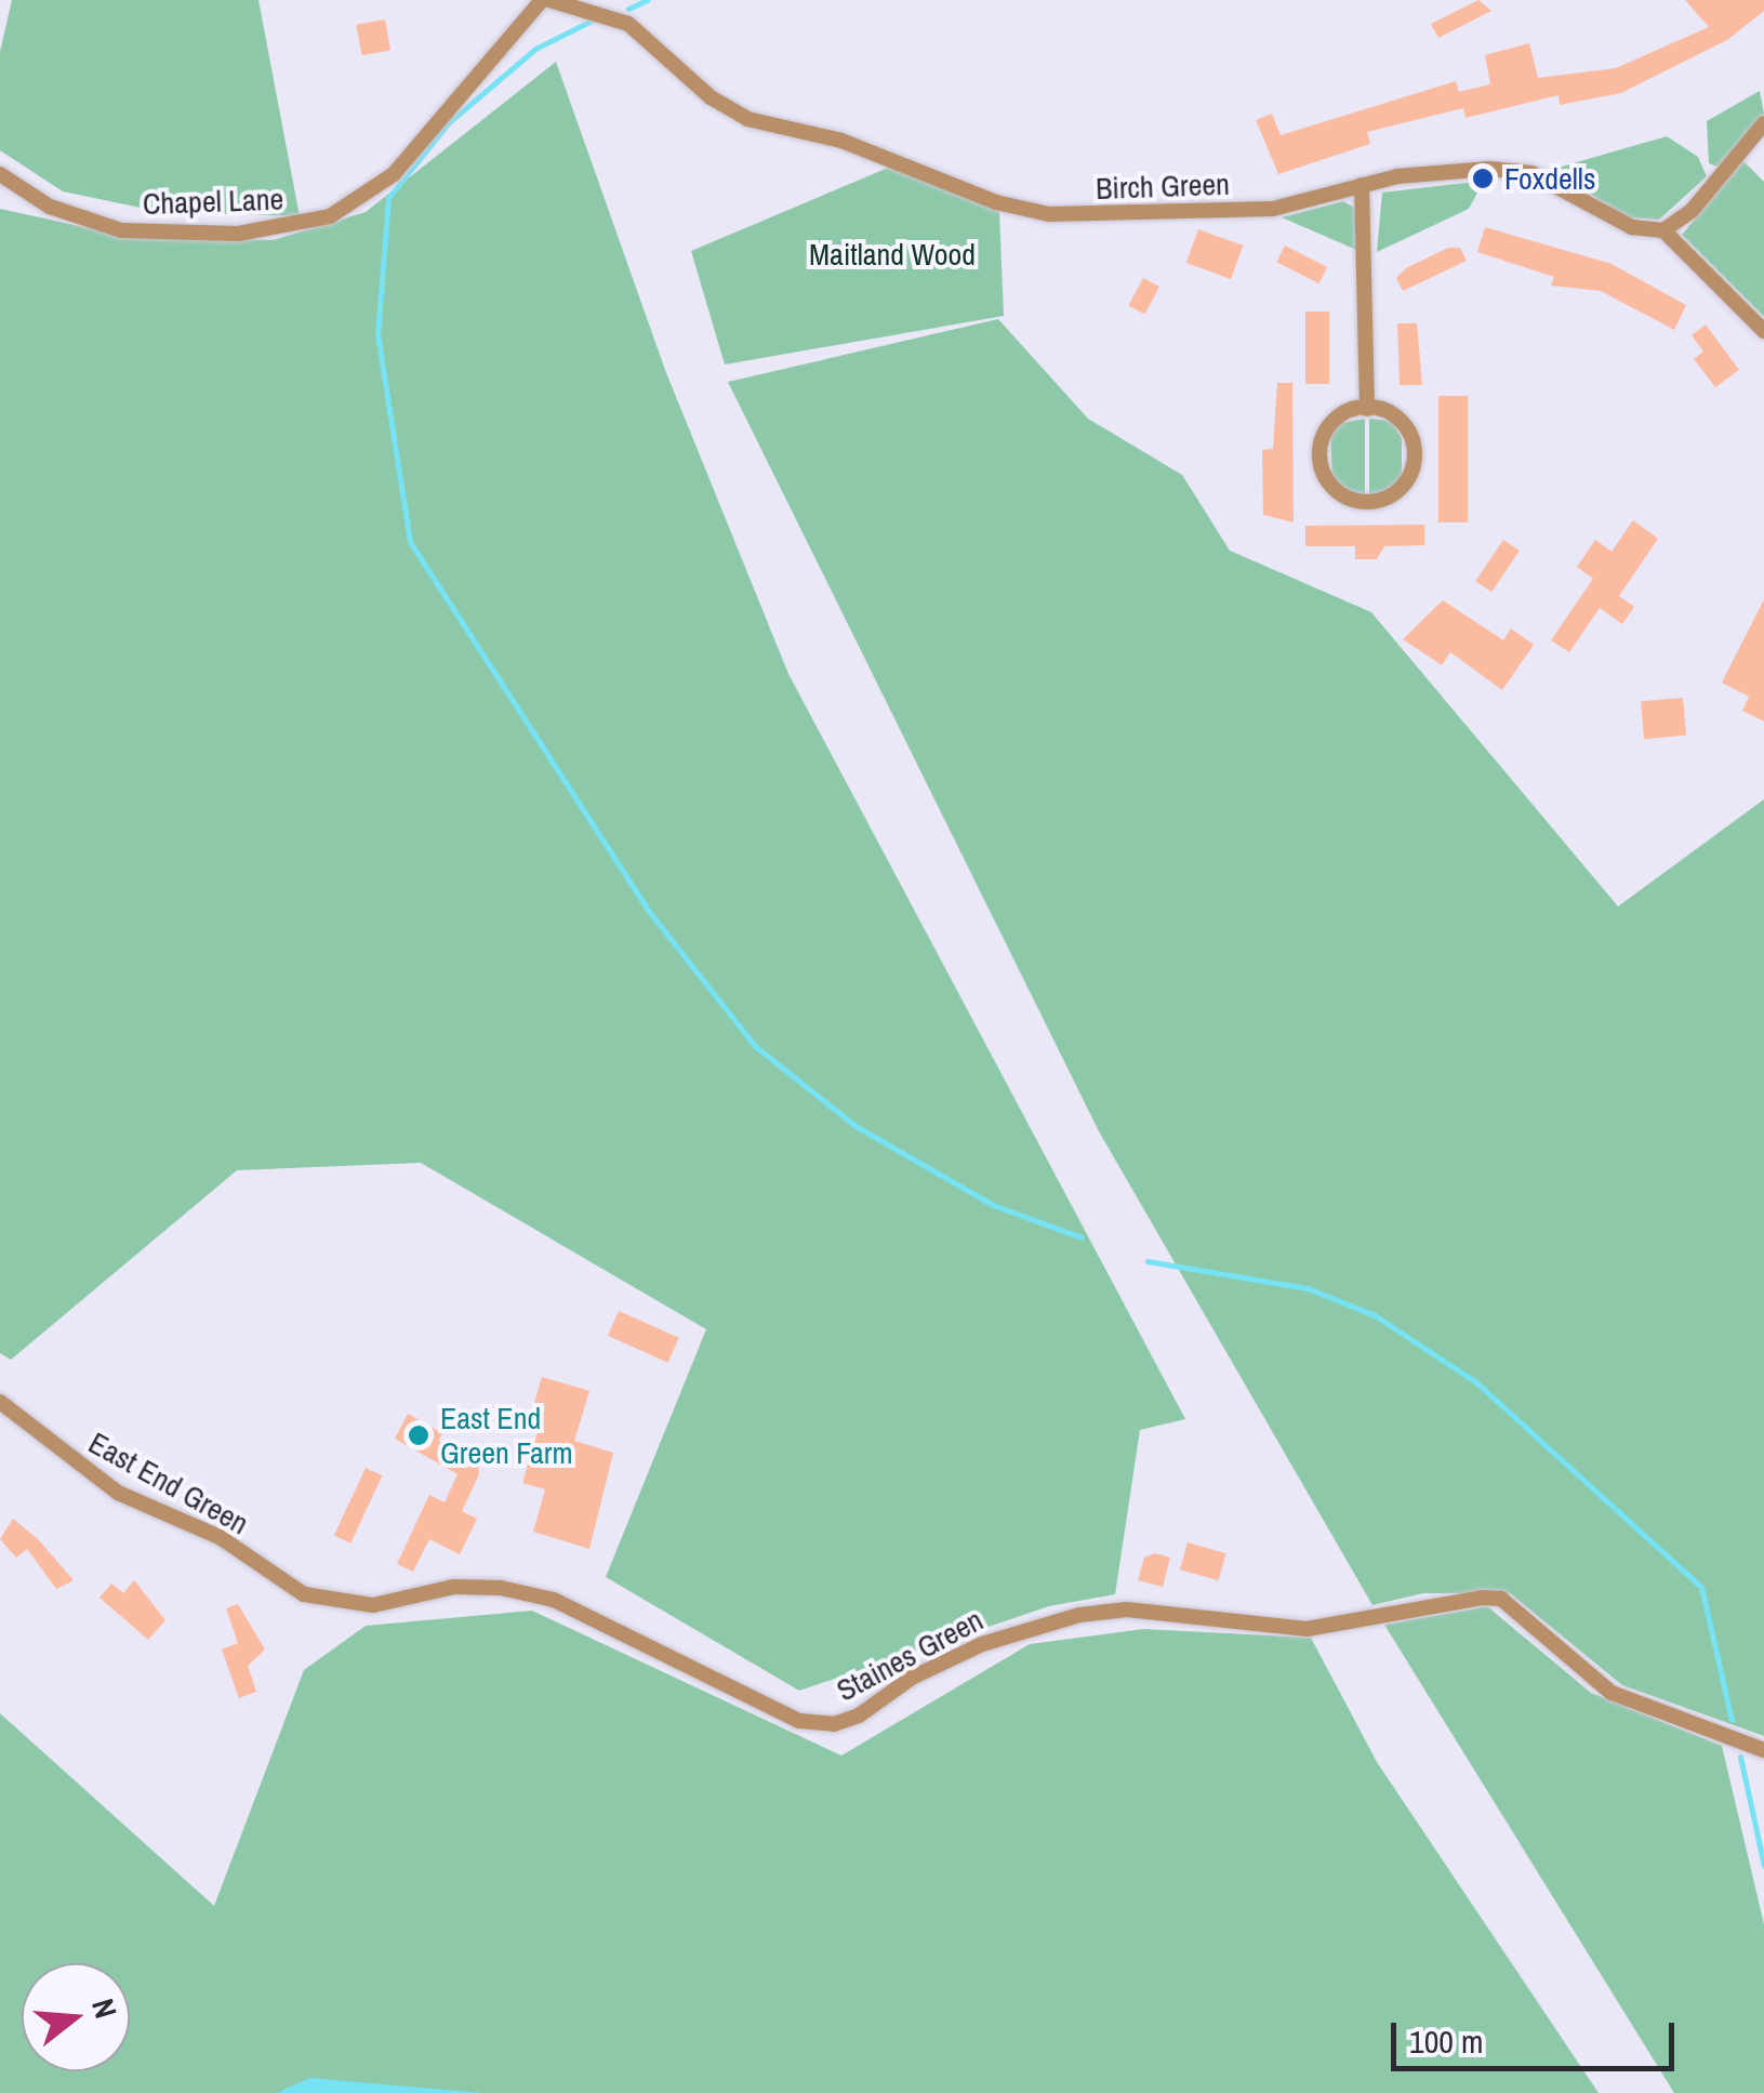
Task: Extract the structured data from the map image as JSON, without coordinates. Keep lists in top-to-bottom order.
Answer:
{
  "streets": {
    "street": [
      "Birch Green",
      "Chapel Lane",
      "East End Green",
      "Staines Green"
    ]
  },
  "crossings": [
    ["Birch Green", "Chapel Lane"],
    ["East End Green", "Staines Green"]
  ],
  "parks": ["Maitland Wood"],
  "places": ["Foxdells", "East End Green Farm"],
  "scale_bar": "100 m",
  "north": "right"
}
